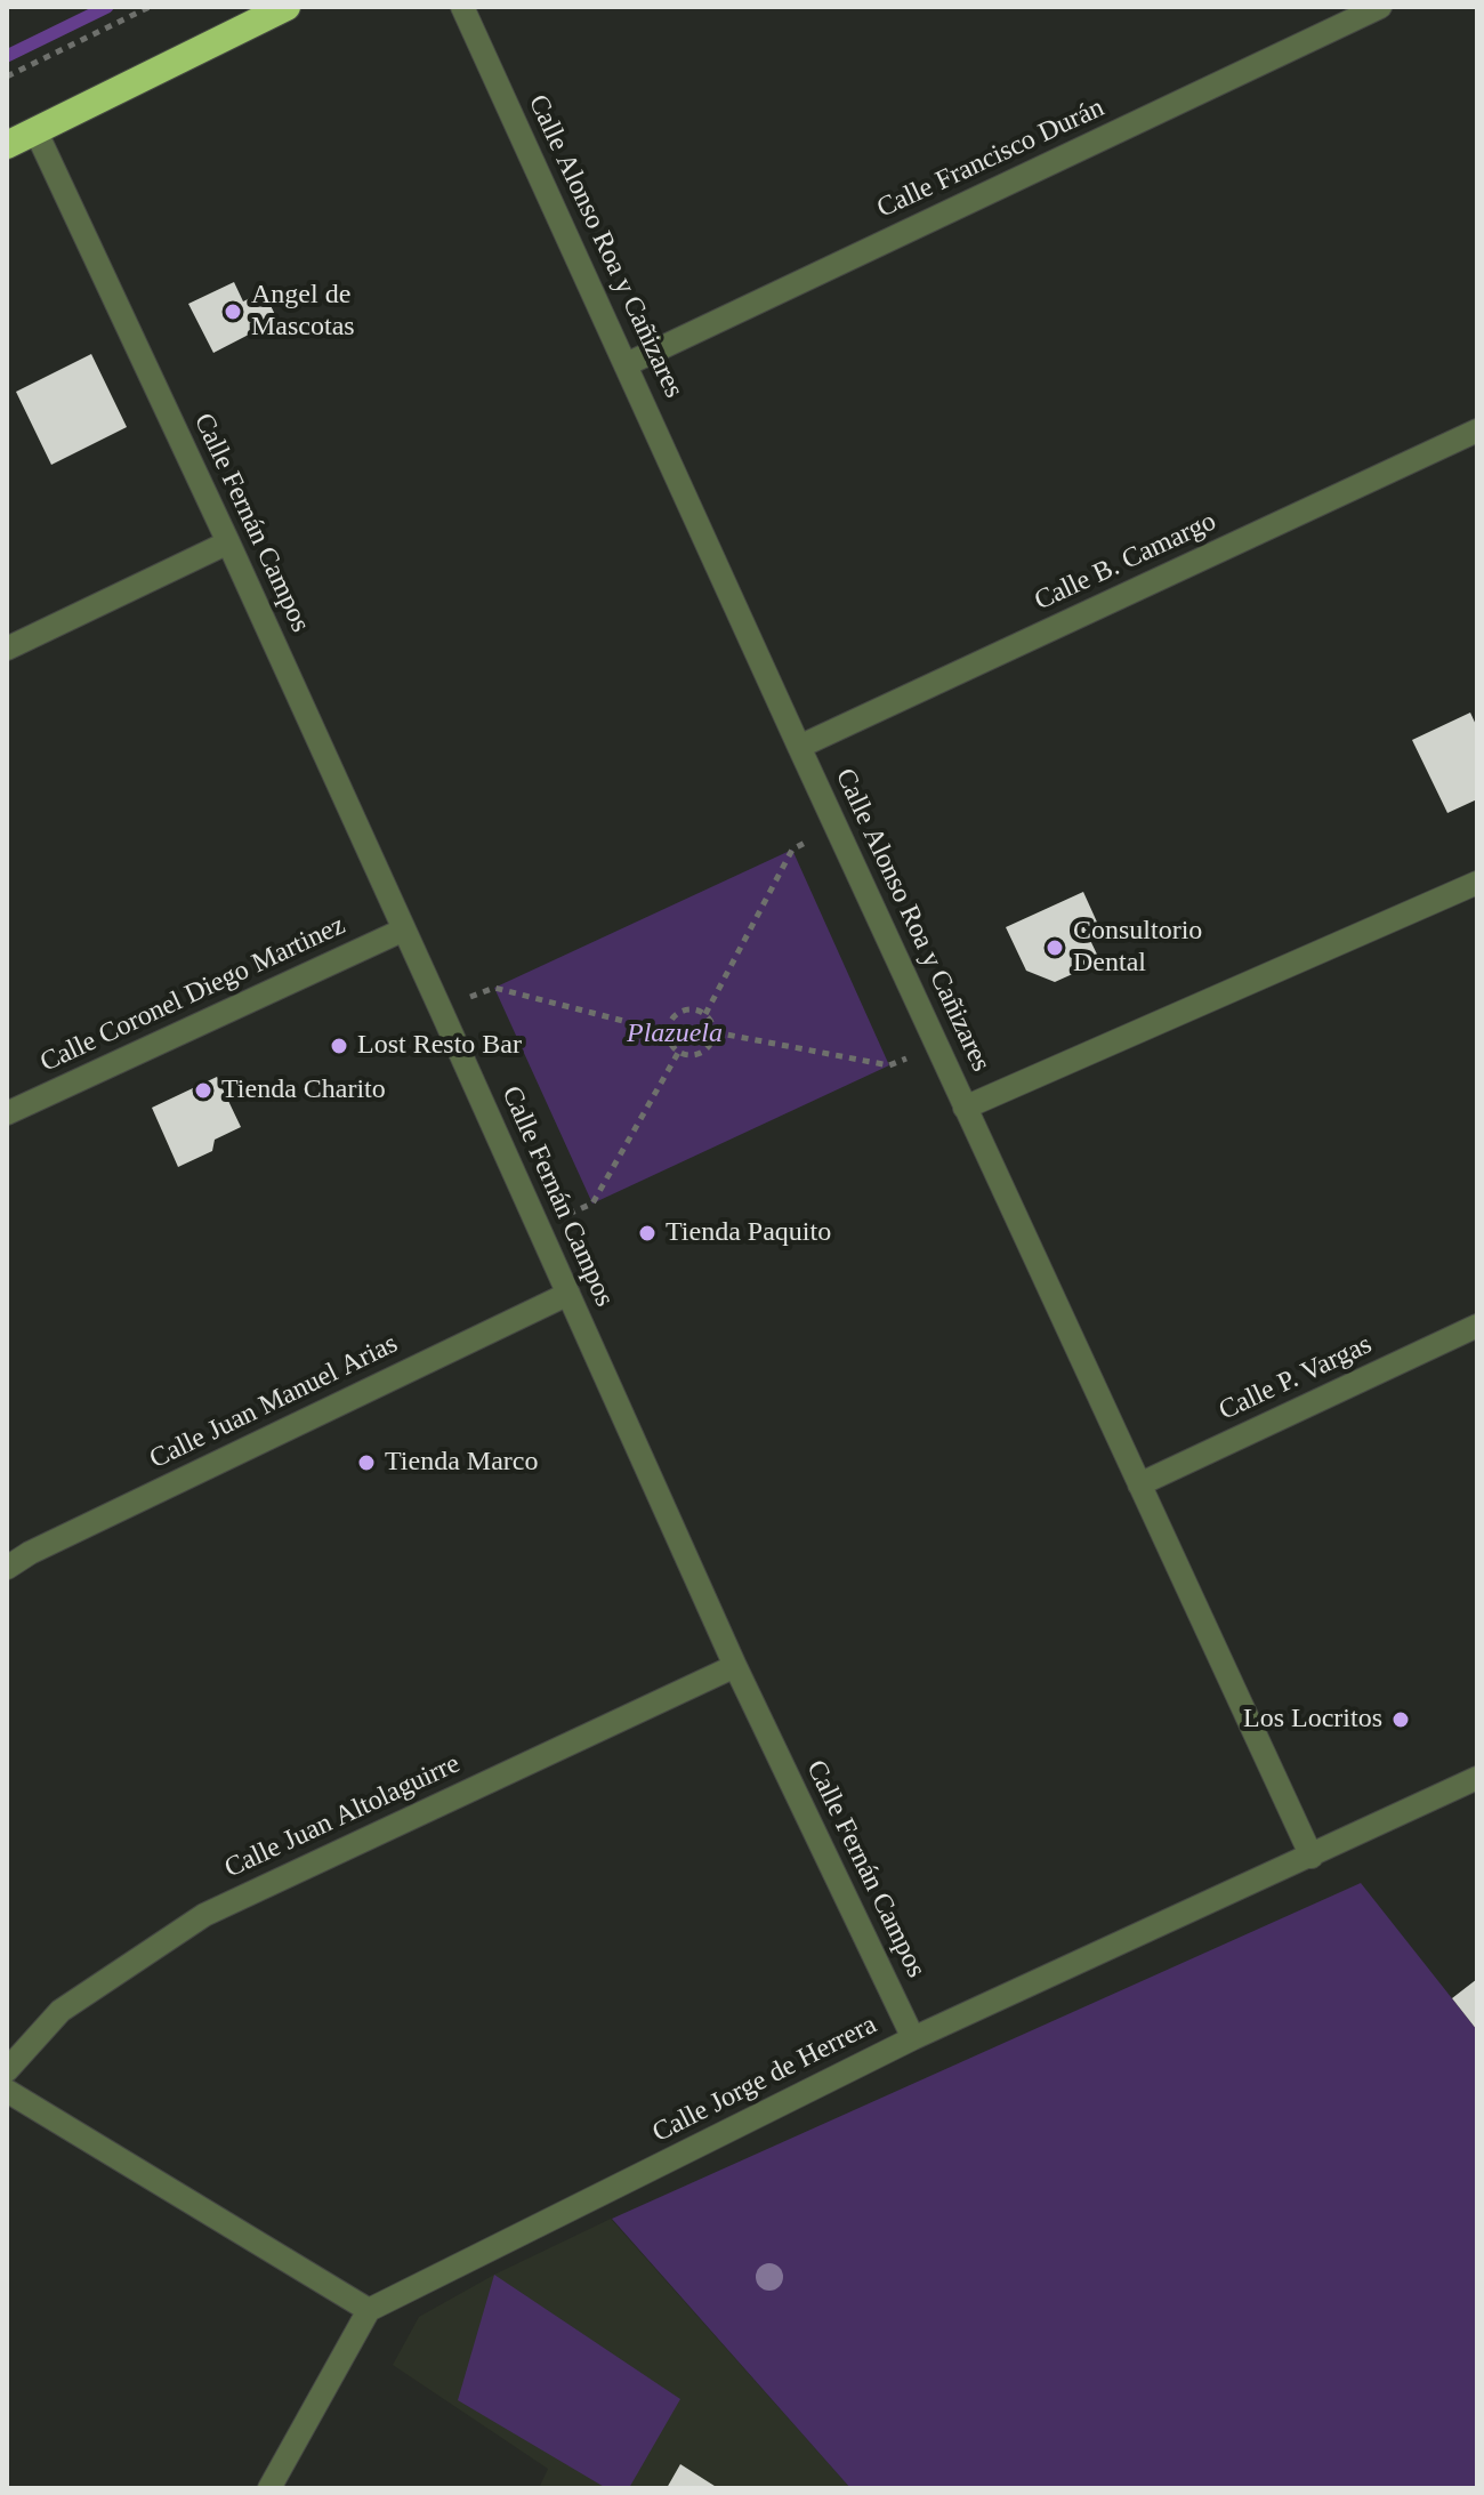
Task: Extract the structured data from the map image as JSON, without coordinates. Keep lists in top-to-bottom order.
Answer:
{
  "streets": {
    "street": [
      "Calle Francisco Durán",
      "Calle Alonso Roa y Cañizares",
      "Calle Fernán Campos",
      "Calle B. Camargo",
      "Calle Coronel Diego Martinez",
      "Calle P. Vargas",
      "Calle Juan Manuel Arias",
      "Calle Juan Altolaguirre",
      "Calle Jorge de Herrera"
    ]
  },
  "crossings": [
    ["Calle Francisco Durán", "Calle Alonso Roa y Cañizares"],
    ["Calle Alonso Roa y Cañizares", "Calle B. Camargo"],
    ["Calle Alonso Roa y Cañizares", "Calle P. Vargas"],
    ["Calle Alonso Roa y Cañizares", "Calle Jorge de Herrera"],
    ["Calle Fernán Campos", "Calle Coronel Diego Martinez"],
    ["Calle Fernán Campos", "Calle Juan Manuel Arias"],
    ["Calle Fernán Campos", "Calle Juan Altolaguirre"],
    ["Calle Fernán Campos", "Calle Jorge de Herrera"]
  ],
  "parks": ["Plazuela"],
  "places": [
    "Angel de Mascotas",
    "Consultorio Dental",
    "Lost Resto Bar",
    "Tienda Charito",
    "Tienda Paquito",
    "Tienda Marco",
    "Los Locritos"
  ]
}
